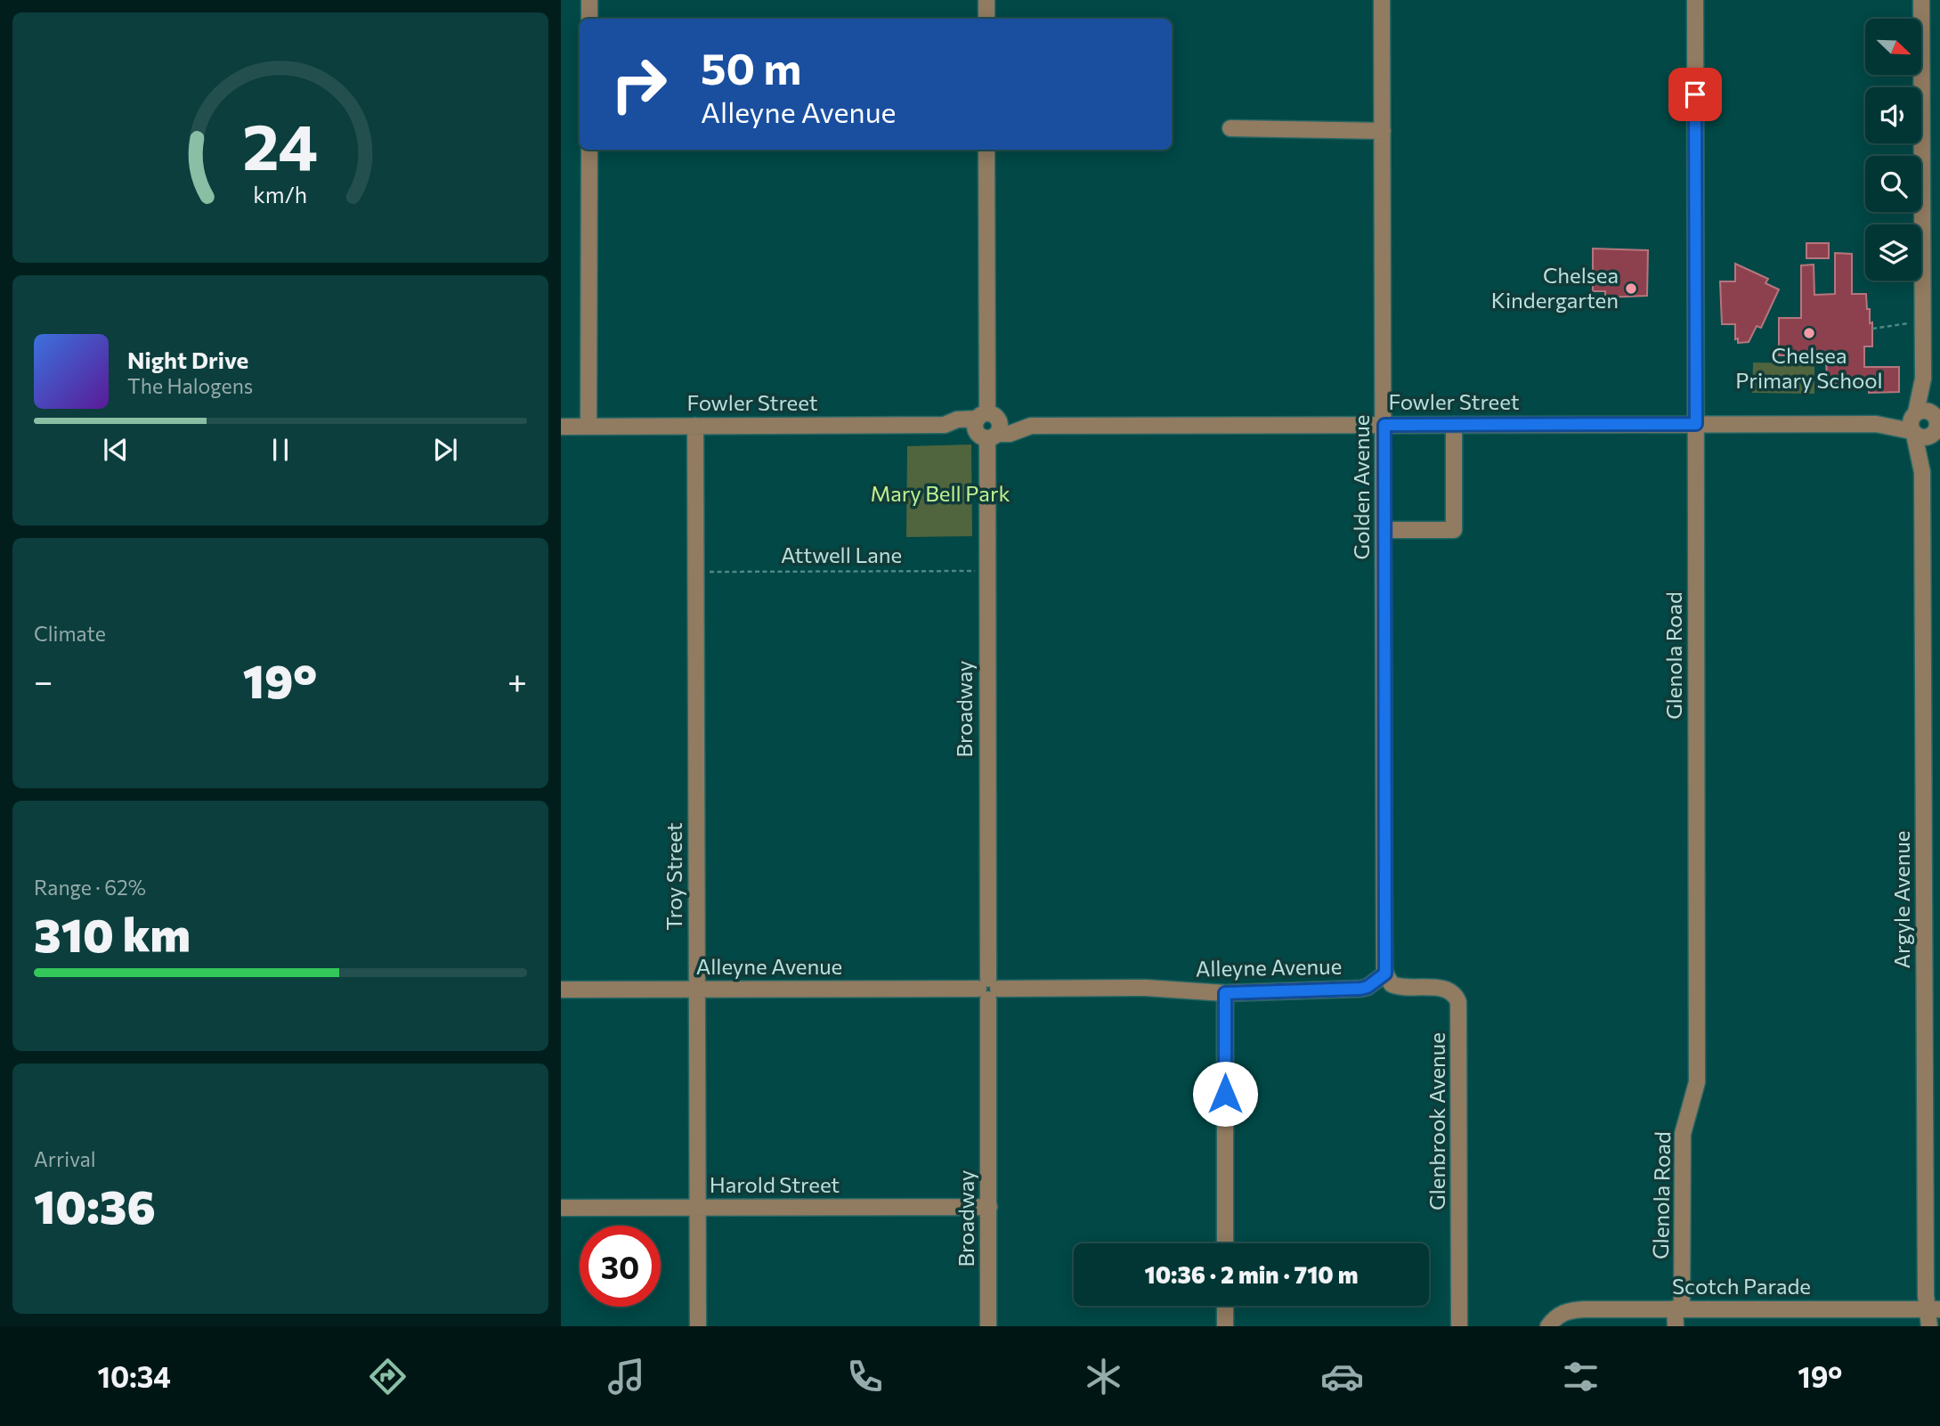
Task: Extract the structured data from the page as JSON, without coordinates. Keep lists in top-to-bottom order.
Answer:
{
  "streets": {
    "street": [
      "Fowler Street",
      "Golden Avenue",
      "Glenola Road",
      "Broadway",
      "Troy Street",
      "Argyle Avenue",
      "Alleyne Avenue",
      "Glenbrook Avenue",
      "Harold Street",
      "Scotch Parade"
    ],
    "path": ["Attwell Lane"]
  },
  "crossings": [
    ["Fowler Street", "Golden Avenue"],
    ["Fowler Street", "Glenola Road"],
    ["Fowler Street", "Broadway"],
    ["Fowler Street", "Troy Street"],
    ["Fowler Street", "Argyle Avenue"],
    ["Golden Avenue", "Alleyne Avenue"],
    ["Golden Avenue", "Glenbrook Avenue"],
    ["Attwell Lane", "Broadway"],
    ["Attwell Lane", "Troy Street"],
    ["Glenola Road", "Scotch Parade"],
    ["Broadway", "Alleyne Avenue"],
    ["Broadway", "Harold Street"],
    ["Troy Street", "Alleyne Avenue"],
    ["Troy Street", "Harold Street"],
    ["Argyle Avenue", "Scotch Parade"],
    ["Alleyne Avenue", "Glenbrook Avenue"]
  ],
  "parks": ["Mary Bell Park"],
  "places": ["Chelsea Kindergarten", "Chelsea Primary School"],
  "north": "bottom right",
  "page": {
    "turn": ["50 m", "Alleyne Avenue"],
    "song": ["Night Drive", "The Halogens"],
    "tile": [
      "Climate",
      ["Range · 62%", "310 km"],
      ["Arrival", "10:36"]
    ],
    "heat": ["−", "19°", "+"],
    "limit": "30",
    "trip": "10:36 · 2 min · 710 m",
    "tabs": ["10:34", "19°"],
    "gauge": ["24", "km/h"]
  }
}
